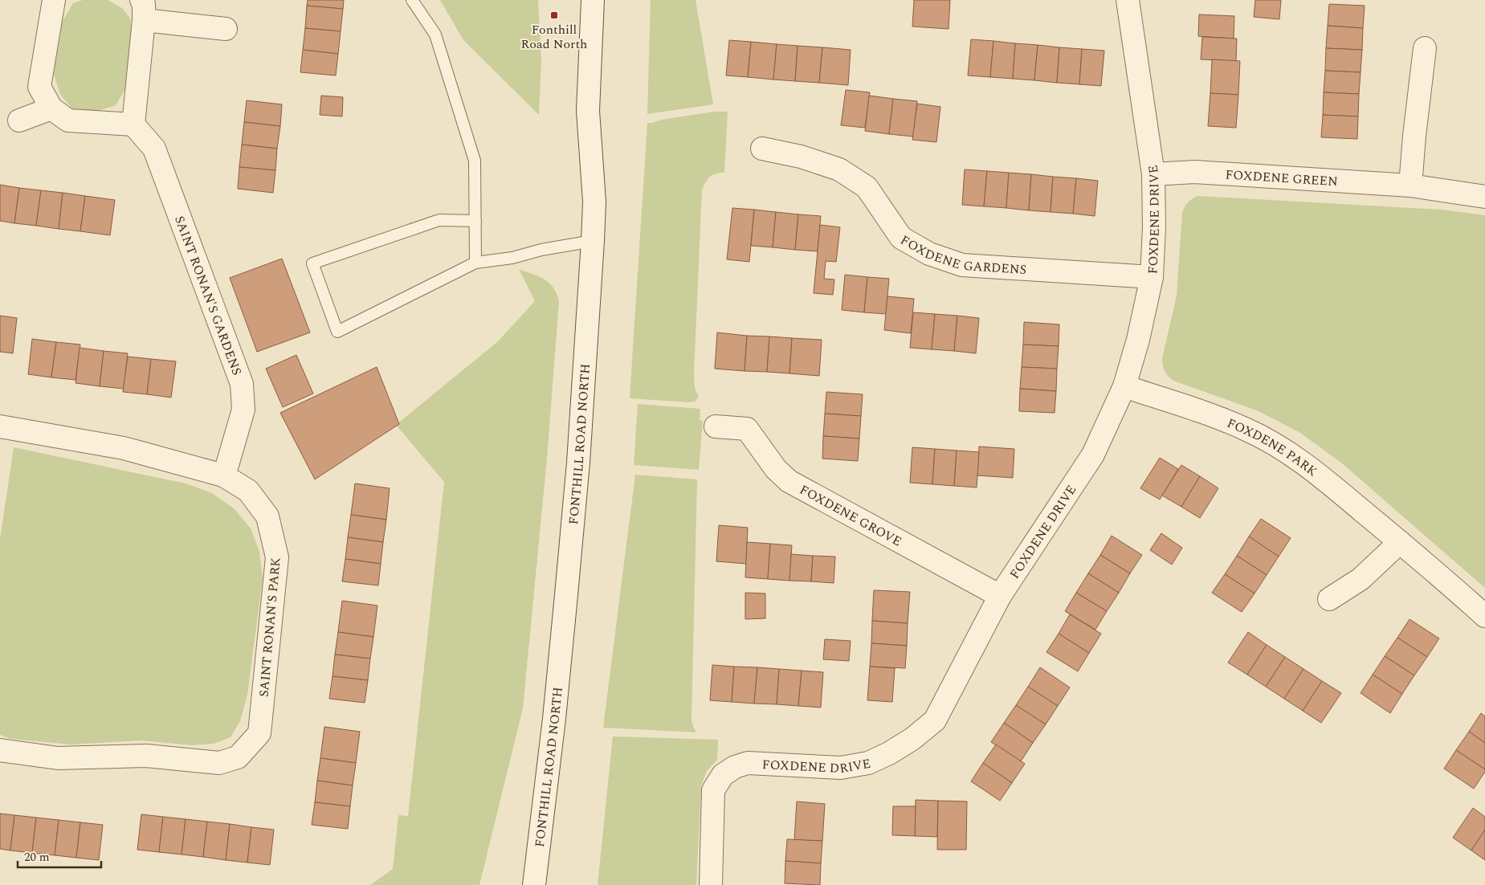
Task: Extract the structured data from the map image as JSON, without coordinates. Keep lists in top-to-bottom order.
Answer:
{
  "streets": {
    "street": [
      "FOXDENE GREEN",
      "FOXDENE DRIVE",
      "FOXDENE GARDENS",
      "SAINT RONAN'S GARDENS",
      "FONTHILL ROAD NORTH",
      "FOXDENE PARK",
      "FOXDENE GROVE",
      "SAINT RONAN'S PARK"
    ]
  },
  "crossings": [
    ["FOXDENE GREEN", "FOXDENE DRIVE"],
    ["FOXDENE DRIVE", "FOXDENE GARDENS"],
    ["FOXDENE DRIVE", "FOXDENE PARK"],
    ["FOXDENE DRIVE", "FOXDENE GROVE"],
    ["SAINT RONAN'S GARDENS", "SAINT RONAN'S PARK"]
  ],
  "places": {
    "transit": ["Fonthill Road North"]
  },
  "scale_bar": "20 m"
}
